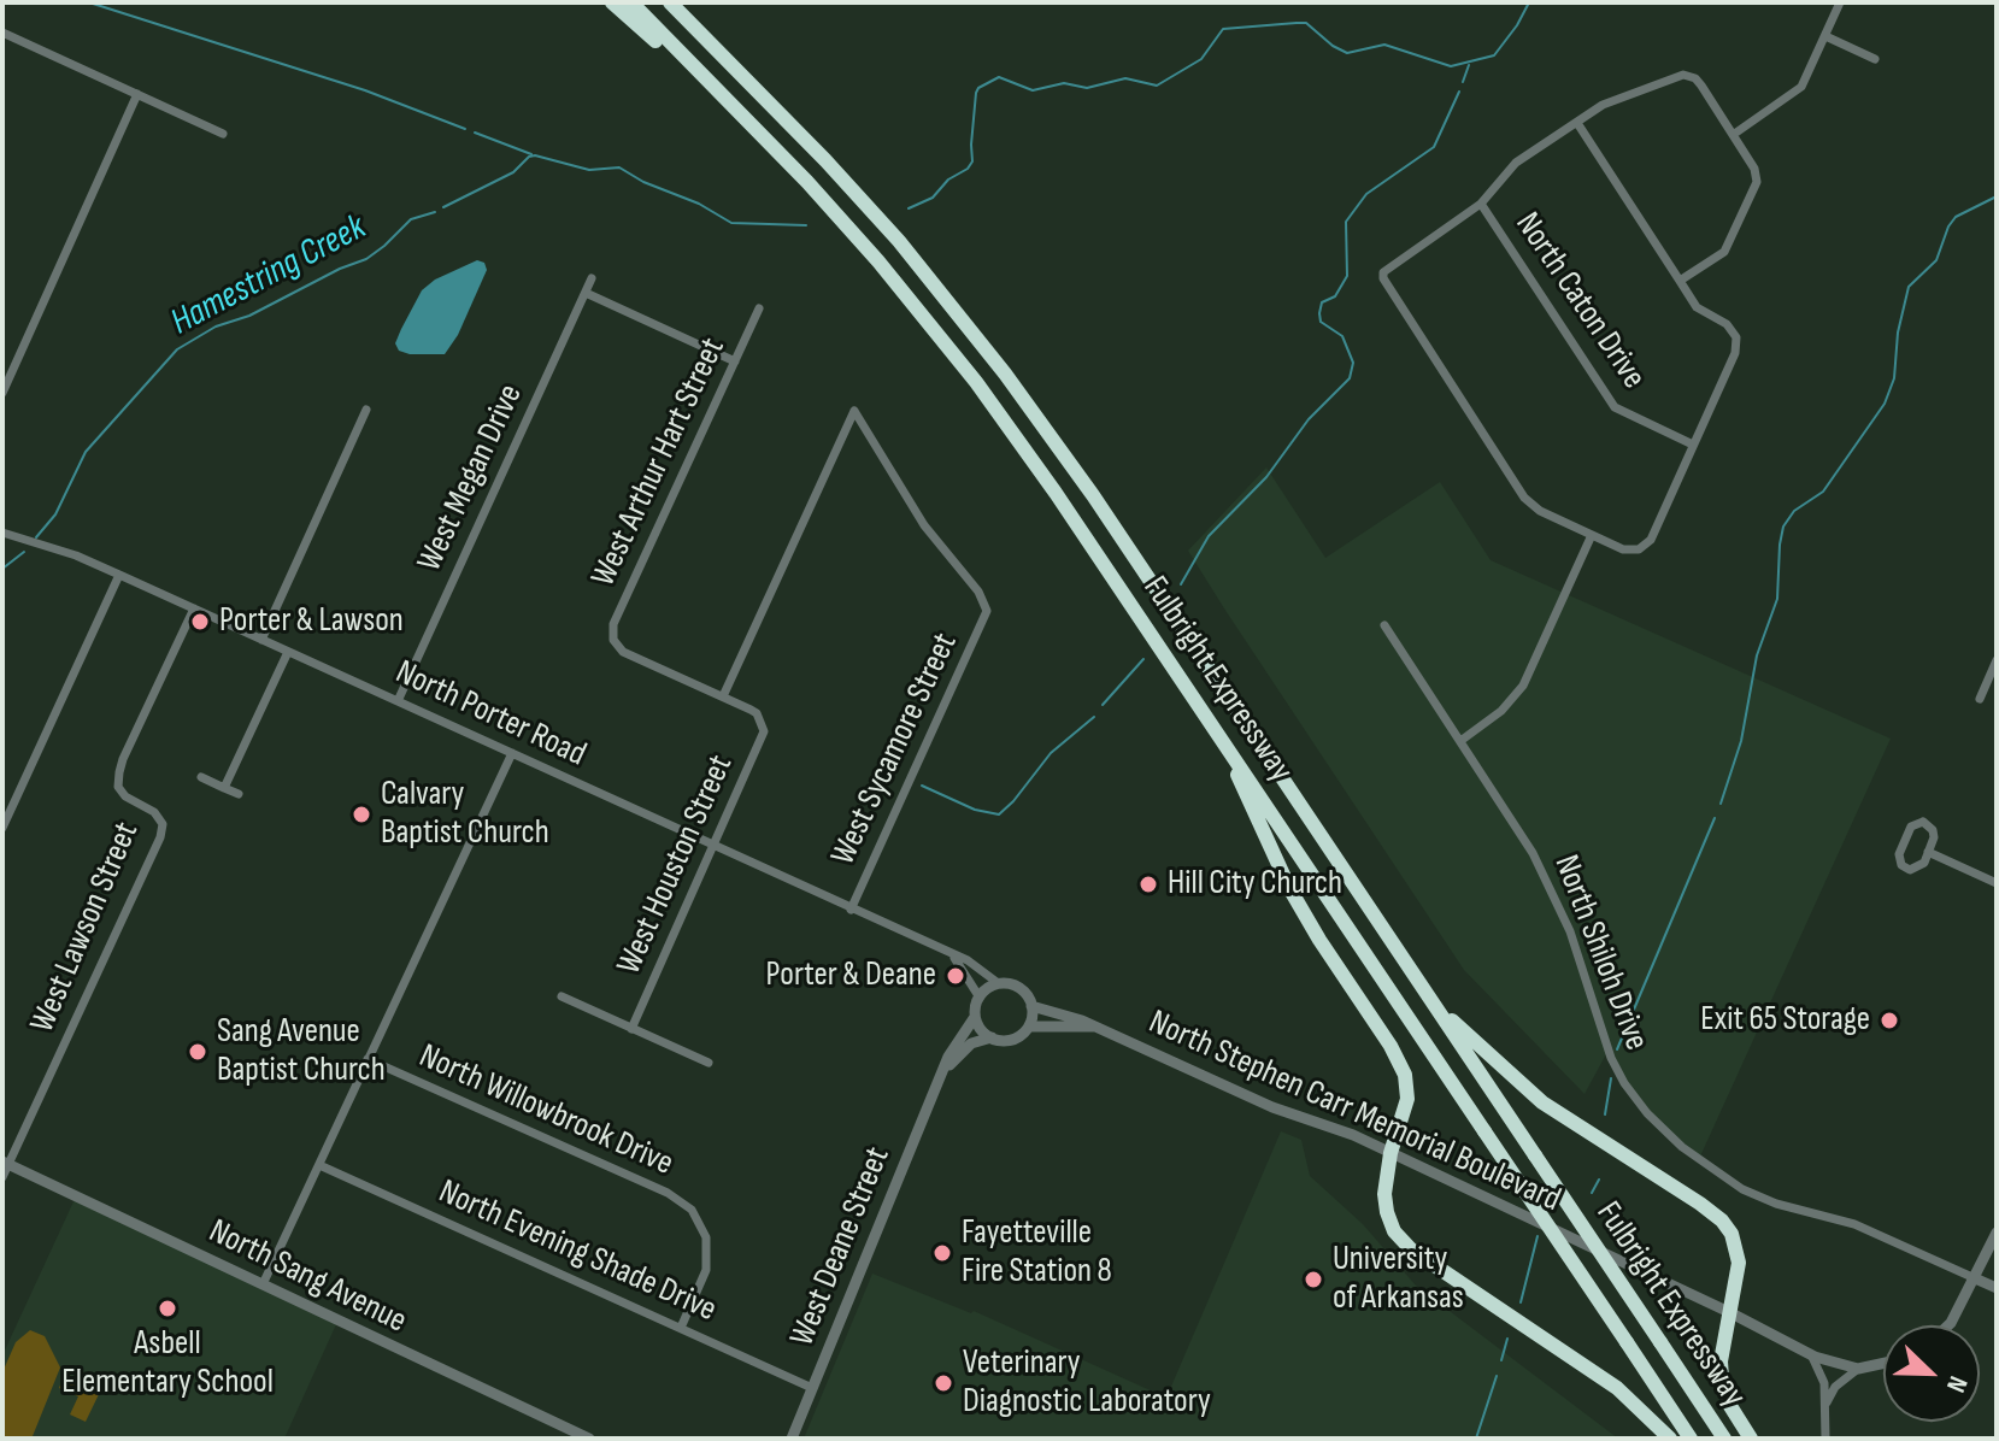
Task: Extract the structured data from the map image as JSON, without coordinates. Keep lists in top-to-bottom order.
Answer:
{
  "streets": {
    "highway": ["Fulbright Expressway"],
    "street": [
      "North Caton Drive",
      "West Arthur Hart Street",
      "West Megan Drive",
      "North Porter Road",
      "West Sycamore Street",
      "West Houston Street",
      "West Lawson Street",
      "North Shiloh Drive",
      "North Willowbrook Drive",
      "North Stephen Carr Memorial Boulevard",
      "West Deane Street",
      "North Evening Shade Drive",
      "North Sang Avenue"
    ]
  },
  "crossings": [
    ["West Arthur Hart Street", "West Sycamore Street"],
    ["West Arthur Hart Street", "West Houston Street"],
    ["West Megan Drive", "North Porter Road"],
    ["North Porter Road", "West Sycamore Street"],
    ["North Porter Road", "West Houston Street"],
    ["North Porter Road", "West Lawson Street"],
    ["North Porter Road", "North Stephen Carr Memorial Boulevard"],
    ["North Porter Road", "West Deane Street"],
    ["West Sycamore Street", "West Houston Street"],
    ["West Lawson Street", "North Sang Avenue"],
    ["North Willowbrook Drive", "North Evening Shade Drive"],
    ["North Stephen Carr Memorial Boulevard", "West Deane Street"],
    ["West Deane Street", "North Evening Shade Drive"]
  ],
  "water": ["Hamestring Creek"],
  "places": [
    "Porter & Lawson",
    "Calvary Baptist Church",
    "Hill City Church",
    "Porter & Deane",
    "Exit 65 Storage",
    "Sang Avenue Baptist Church",
    "Fayetteville Fire Station 8",
    "University of Arkansas",
    "Asbell Elementary School",
    "Veterinary Diagnostic Laboratory"
  ],
  "north": "bottom right"
}
